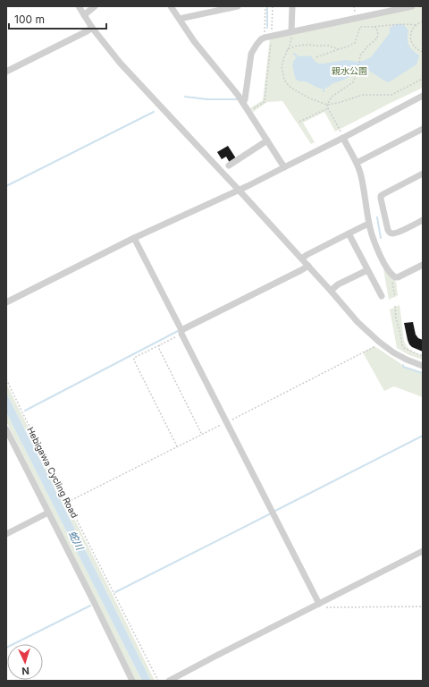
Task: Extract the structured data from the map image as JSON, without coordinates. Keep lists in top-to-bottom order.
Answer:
{
  "streets": {
    "path": ["Hebigawa Cycling Road"]
  },
  "water": ["蛇川"],
  "parks": ["親水公園"],
  "scale_bar": "100 m",
  "north": "bottom"
}
